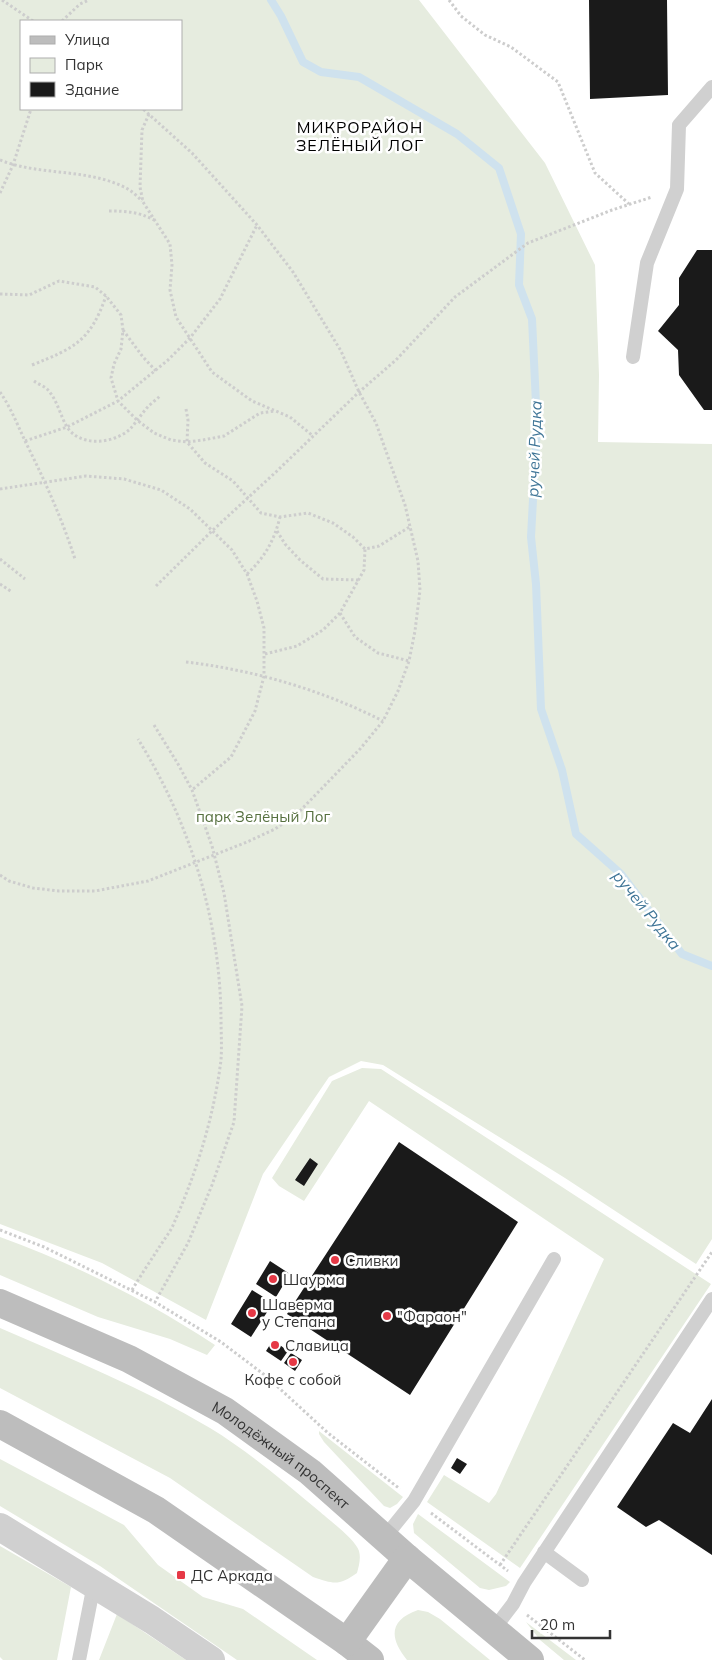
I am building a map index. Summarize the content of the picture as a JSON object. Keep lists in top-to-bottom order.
{
  "streets": {
    "main road": ["Молодёжный проспект"]
  },
  "districts": ["МИКРОРАЙОН ЗЕЛЁНЫЙ ЛОГ"],
  "water": ["ручей Рудка"],
  "parks": ["парк Зелёный Лог"],
  "places": {
    "other": [
      "Сливки",
      "Шаурма",
      "Шаверма у Степана",
      "\"Фараон\"",
      "Славица",
      "Кофе с собой"
    ],
    "transit": ["ДС Аркада"]
  },
  "legend": ["Улица", "Парк", "Здание"],
  "scale_bar": "20 m"
}
